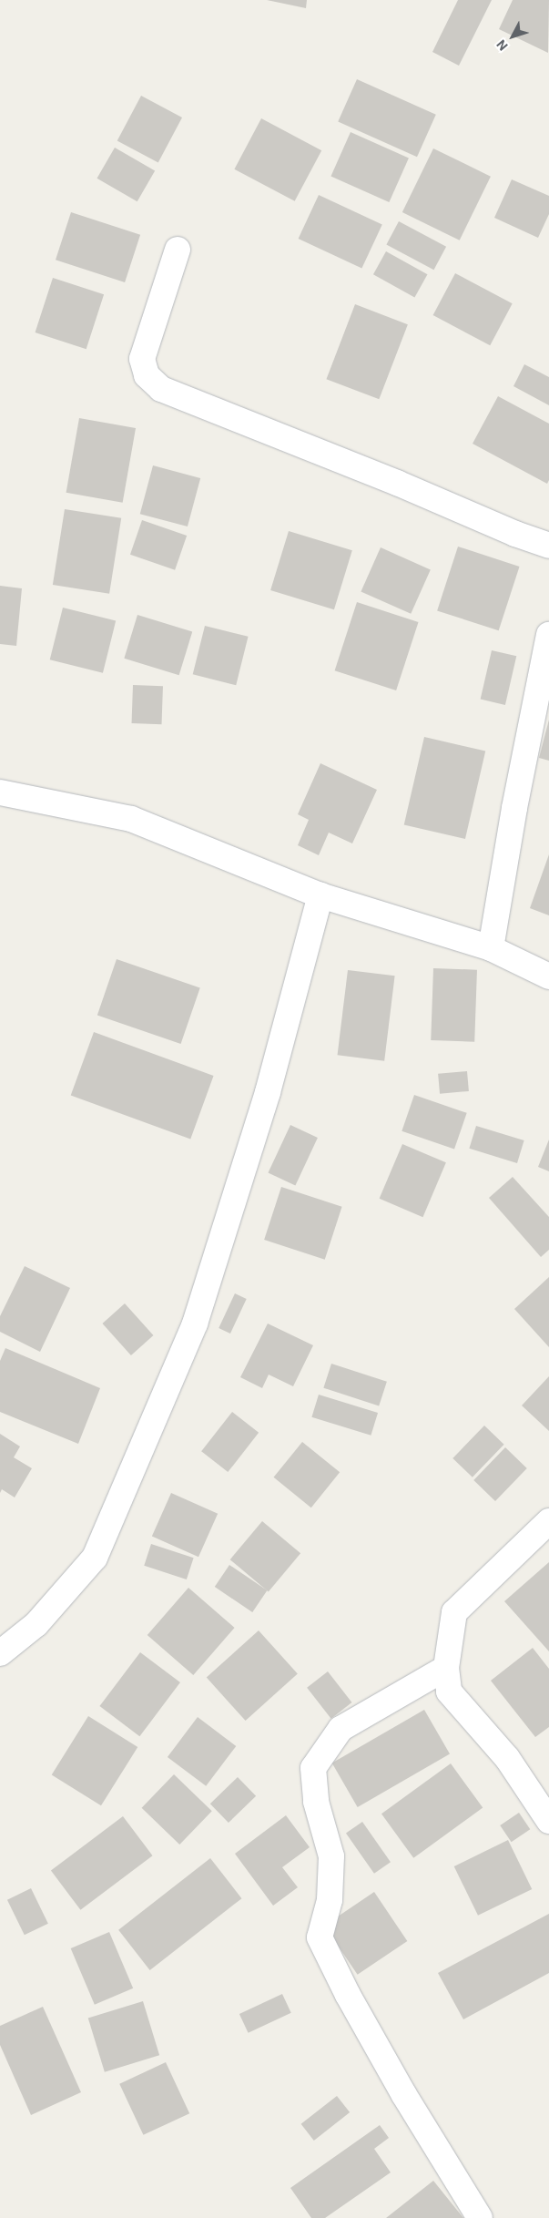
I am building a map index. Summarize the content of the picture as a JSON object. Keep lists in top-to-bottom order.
{
  "north": "bottom left"
}
